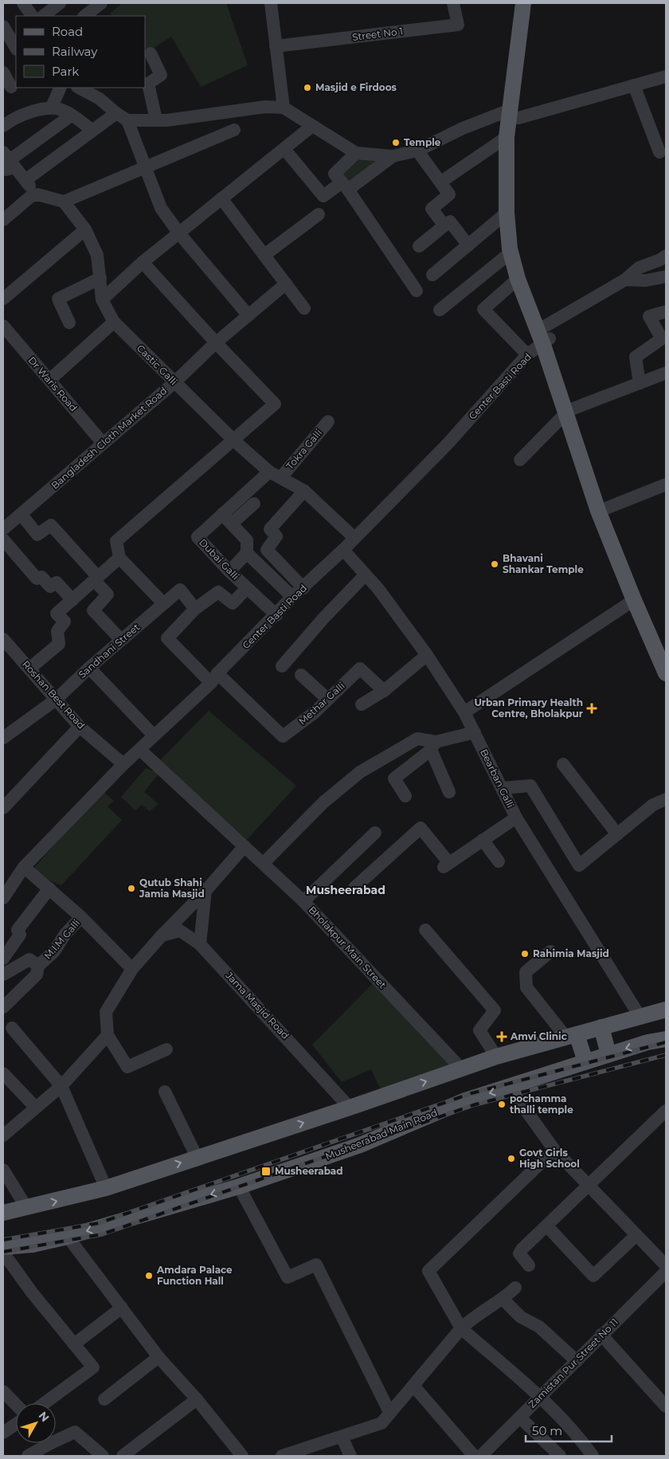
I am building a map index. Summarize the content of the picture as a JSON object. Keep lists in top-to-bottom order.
{
  "streets": {
    "main road": ["Musheerabad Main Road"],
    "street": [
      "Street No 1",
      "Castic Galli",
      "Dr Waris Road",
      "Center Basti Road",
      "Bangladesh Cloth Market Road",
      "Tokra Galli",
      "Dubai Galli",
      "Sandhani Street",
      "Roshan Best Road",
      "Methar Galli",
      "Bearban Galli",
      "M.I.M Galli",
      "Bholakpur Main Street",
      "Jama Masjid Road",
      "Zamistan Pur Street No 11"
    ]
  },
  "crossings": [
    ["Castic Galli", "Center Basti Road"],
    ["Castic Galli", "Bangladesh Cloth Market Road"],
    ["Castic Galli", "Tokra Galli"],
    ["Castic Galli", "Dubai Galli"],
    ["Dr Waris Road", "Bangladesh Cloth Market Road"],
    ["Center Basti Road", "Dubai Galli"],
    ["Center Basti Road", "Roshan Best Road"],
    ["Center Basti Road", "Methar Galli"],
    ["Center Basti Road", "Bearban Galli"],
    ["Center Basti Road", "Bholakpur Main Street"],
    ["Sandhani Street", "Roshan Best Road"]
  ],
  "districts": ["Musheerabad"],
  "places": {
    "other": [
      "Masjid e Firdoos",
      "Temple",
      "Bhavani Shankar Temple",
      "Qutub Shahi Jamia Masjid",
      "Rahimia Masjid",
      "pochamma thalli temple",
      "Govt Girls High School",
      "Amdara Palace Function Hall"
    ],
    "health": ["Urban Primary Health Centre, Bholakpur", "Amvi Clinic"],
    "transit": ["Musheerabad"]
  },
  "legend": ["Road", "Railway", "Park"],
  "scale_bar": "50 m",
  "north": "top right"
}
